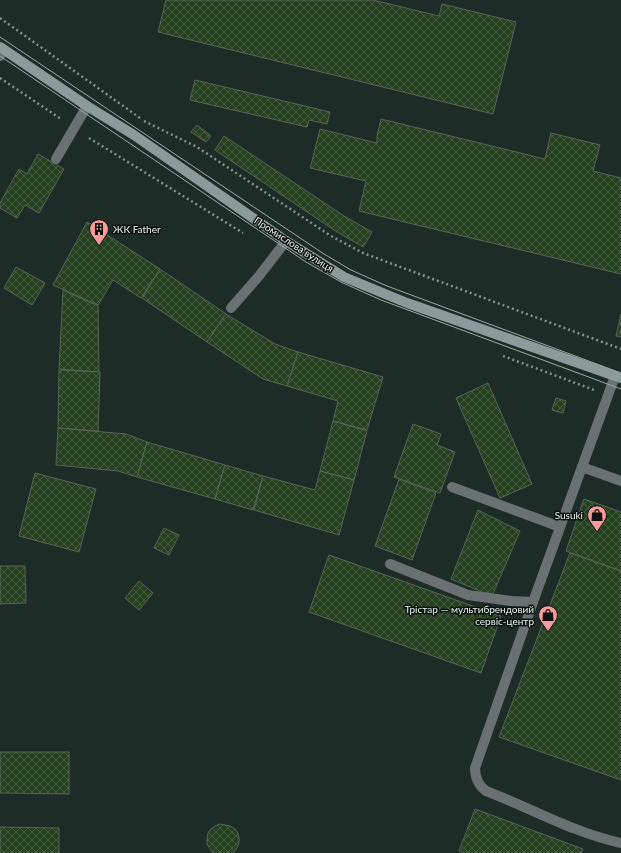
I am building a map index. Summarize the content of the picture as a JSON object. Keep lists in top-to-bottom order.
{
  "streets": {
    "main road": ["Промислова вулиця"]
  },
  "places": {
    "building": ["ЖК Father"],
    "shop": ["Susuki", "Трістар — мультибрендовий сервіс-центр"]
  }
}
